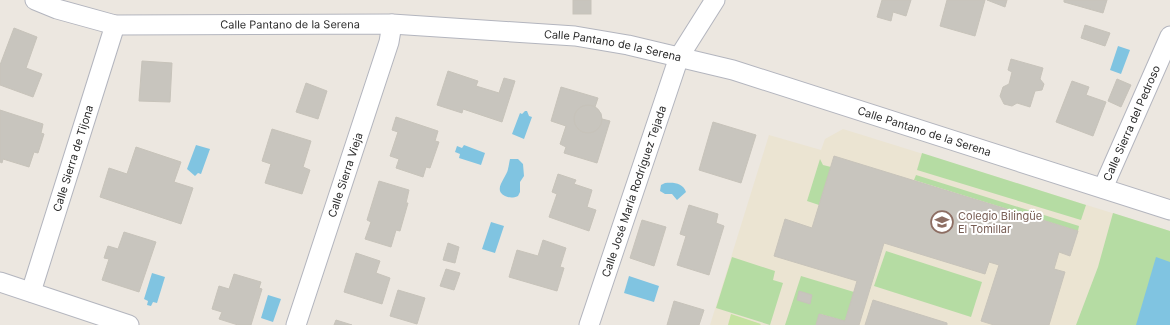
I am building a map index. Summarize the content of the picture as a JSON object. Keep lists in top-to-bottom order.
{
  "streets": {
    "street": [
      "Calle Pantano de la Serena",
      "Calle Sierra del Pedroso",
      "Calle Sierra de Tijona",
      "Calle Sierra Vieja",
      "Calle José María Rodríguez Tejada"
    ]
  },
  "crossings": [
    ["Calle Pantano de la Serena", "Calle Sierra del Pedroso"],
    ["Calle Pantano de la Serena", "Calle Sierra de Tijona"],
    ["Calle Pantano de la Serena", "Calle Sierra Vieja"],
    ["Calle Pantano de la Serena", "Calle José María Rodríguez Tejada"]
  ],
  "places": {
    "school or university": ["Colegio Bilingüe El Tomillar"]
  }
}
